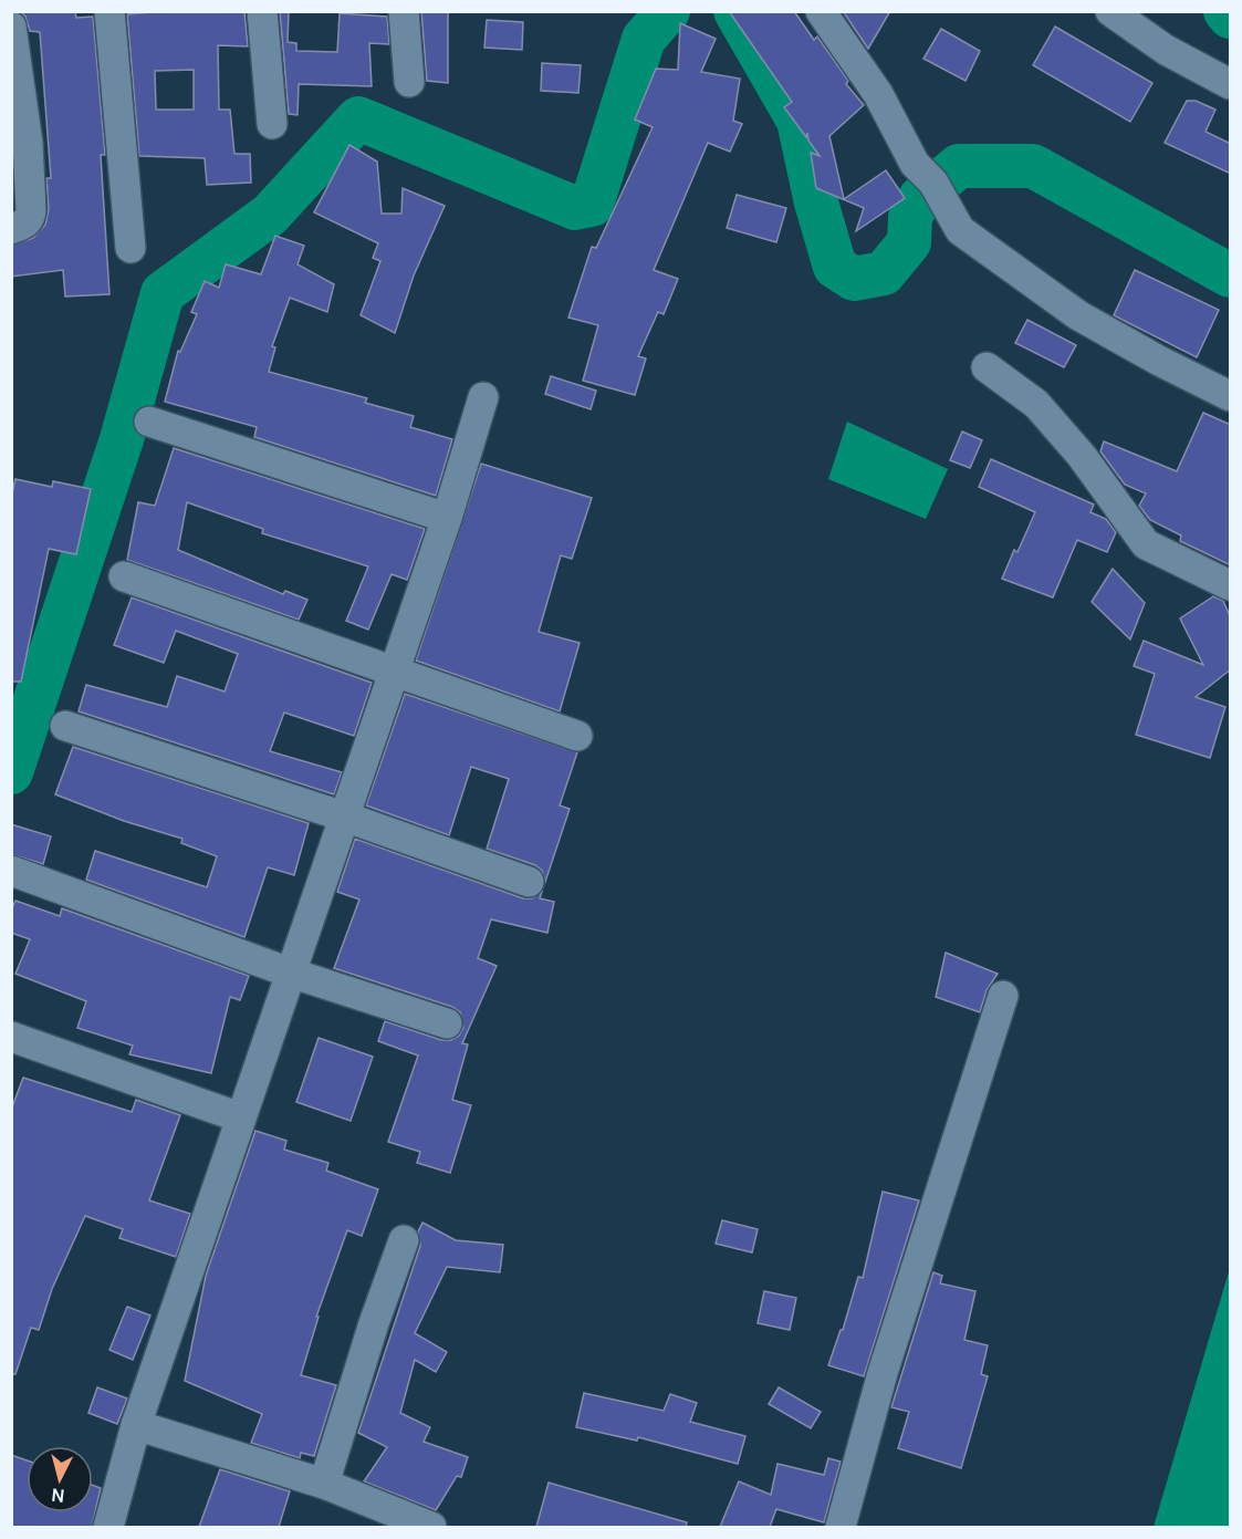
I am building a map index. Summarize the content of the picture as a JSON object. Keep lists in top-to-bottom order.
{
  "north": "bottom"
}
